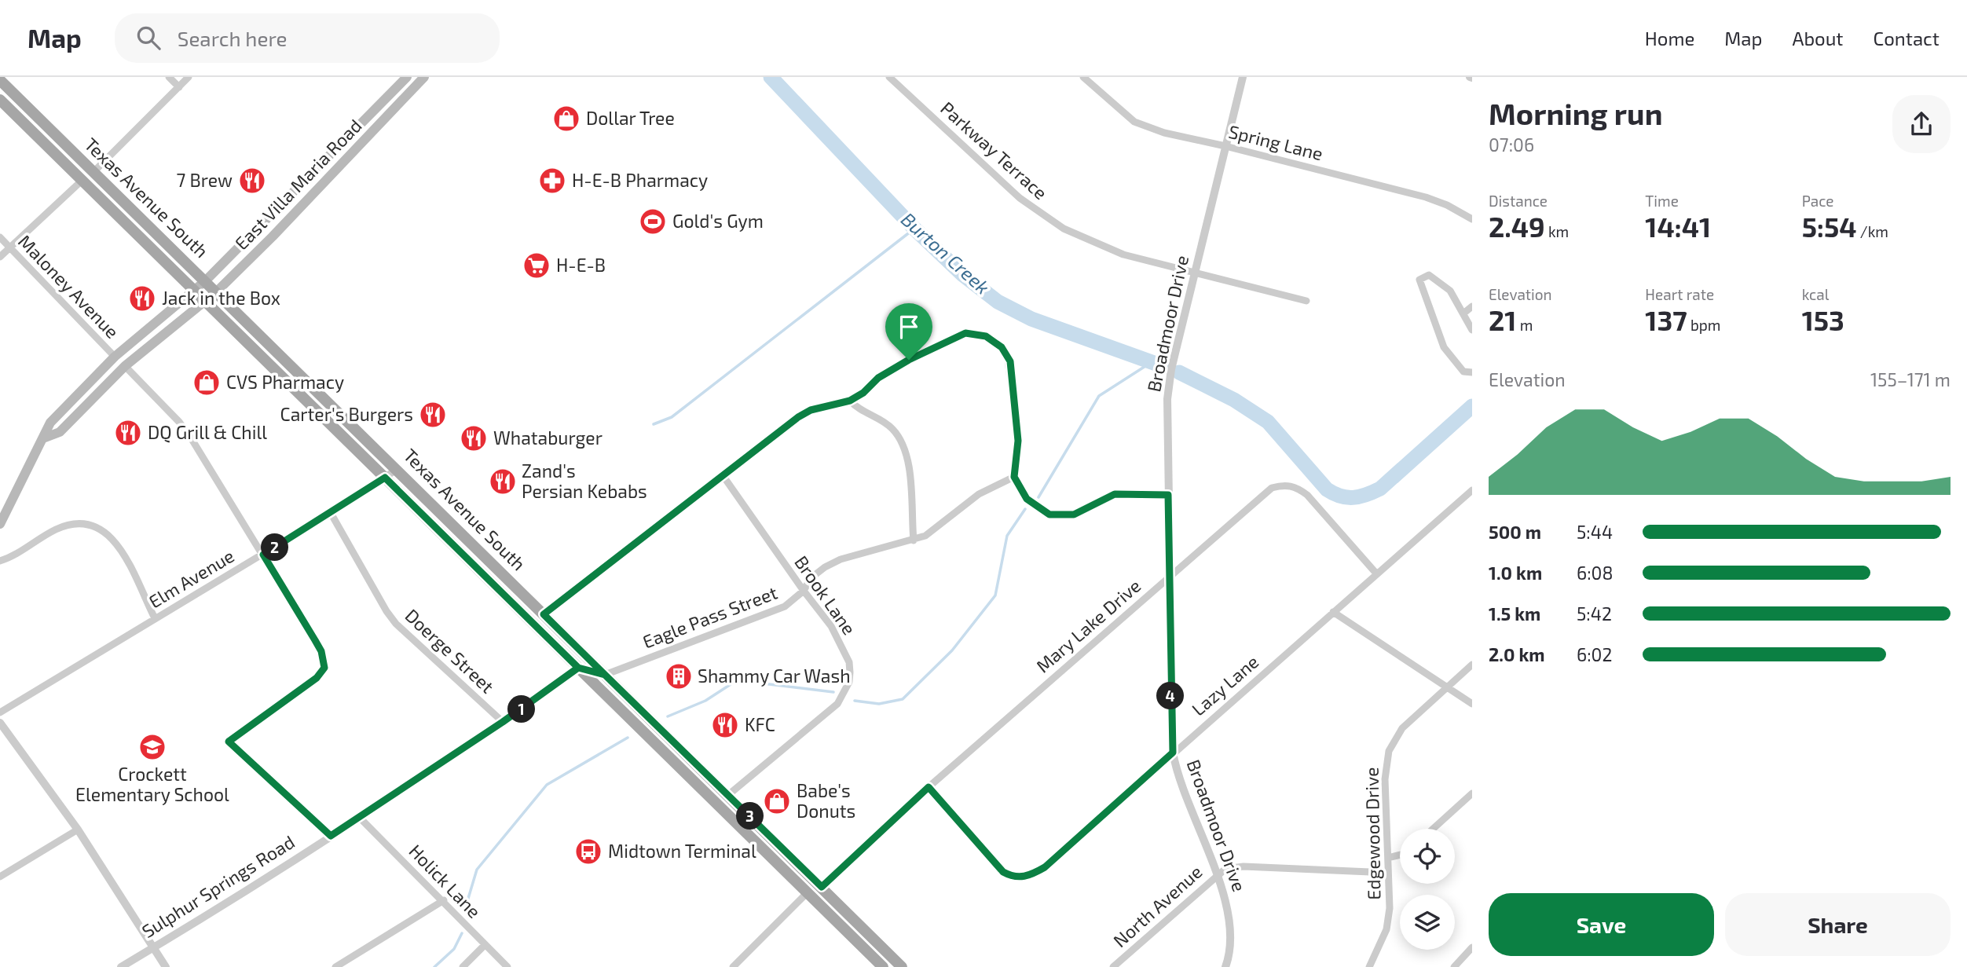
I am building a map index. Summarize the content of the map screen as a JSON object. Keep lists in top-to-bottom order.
{
  "streets": {
    "main road": ["East Villa Maria Road", "Texas Avenue South"],
    "street": [
      "Spring Lane",
      "Parkway Terrace",
      "Maloney Avenue",
      "Broadmoor Drive",
      "Elm Avenue",
      "Brook Lane",
      "Eagle Pass Street",
      "Mary Lake Drive",
      "Doerge Street",
      "Lazy Lane",
      "Edgewood Drive",
      "Holick Lane",
      "Sulphur Springs Road",
      "North Avenue"
    ]
  },
  "crossings": [
    ["Spring Lane", "Broadmoor Drive"],
    ["Parkway Terrace", "Broadmoor Drive"],
    ["East Villa Maria Road", "Texas Avenue South"],
    ["East Villa Maria Road", "Maloney Avenue"],
    ["Texas Avenue South", "Elm Avenue"],
    ["Texas Avenue South", "Brook Lane"],
    ["Texas Avenue South", "Eagle Pass Street"],
    ["Texas Avenue South", "Mary Lake Drive"],
    ["Texas Avenue South", "Sulphur Springs Road"],
    ["Broadmoor Drive", "Mary Lake Drive"],
    ["Broadmoor Drive", "Lazy Lane"],
    ["Broadmoor Drive", "North Avenue"],
    ["Elm Avenue", "Doerge Street"],
    ["Brook Lane", "Eagle Pass Street"],
    ["Mary Lake Drive", "Lazy Lane"],
    ["Doerge Street", "Sulphur Springs Road"],
    ["Edgewood Drive", "North Avenue"],
    ["Holick Lane", "Sulphur Springs Road"]
  ],
  "water": ["Burton Creek"],
  "places": {
    "shop": ["Dollar Tree", "CVS Pharmacy", "Babe's Donuts"],
    "restaurant": [
      "7 Brew",
      "Jack in the Box",
      "Carter's Burgers",
      "DQ Grill & Chill",
      "Whataburger",
      "Zand's Persian Kebabs",
      "KFC"
    ],
    "pharmacy": ["H-E-B Pharmacy"],
    "sports": ["Gold's Gym"],
    "supermarket": ["H-E-B"],
    "building": ["Shammy Car Wash"],
    "school or university": ["Crockett Elementary School"],
    "bus stop": ["Midtown Terminal"]
  },
  "page": {
    "header": "Map",
    "search": "Search here",
    "nav": [
      "Home",
      "Map",
      "About",
      "Contact"
    ],
    "heading": ["Morning run", "07:06"],
    "stats": [
      ["Distance", "2.49 km"],
      ["Time", "14:41"],
      ["Pace", "5:54 /km"],
      ["Elevation", "21 m"],
      ["Heart rate", "137 bpm"],
      ["kcal", "153"]
    ],
    "chart": ["Elevation", "155–171 m"],
    "list": [
      {
        "name": "500 m",
        "note": "5:44"
      },
      {
        "name": "1.0 km",
        "note": "6:08"
      },
      {
        "name": "1.5 km",
        "note": "5:42"
      },
      {
        "name": "2.0 km",
        "note": "6:02"
      }
    ],
    "pins": [
      "2",
      "4",
      "1",
      "3"
    ],
    "buttons": ["Save", "Share"]
  }
}
